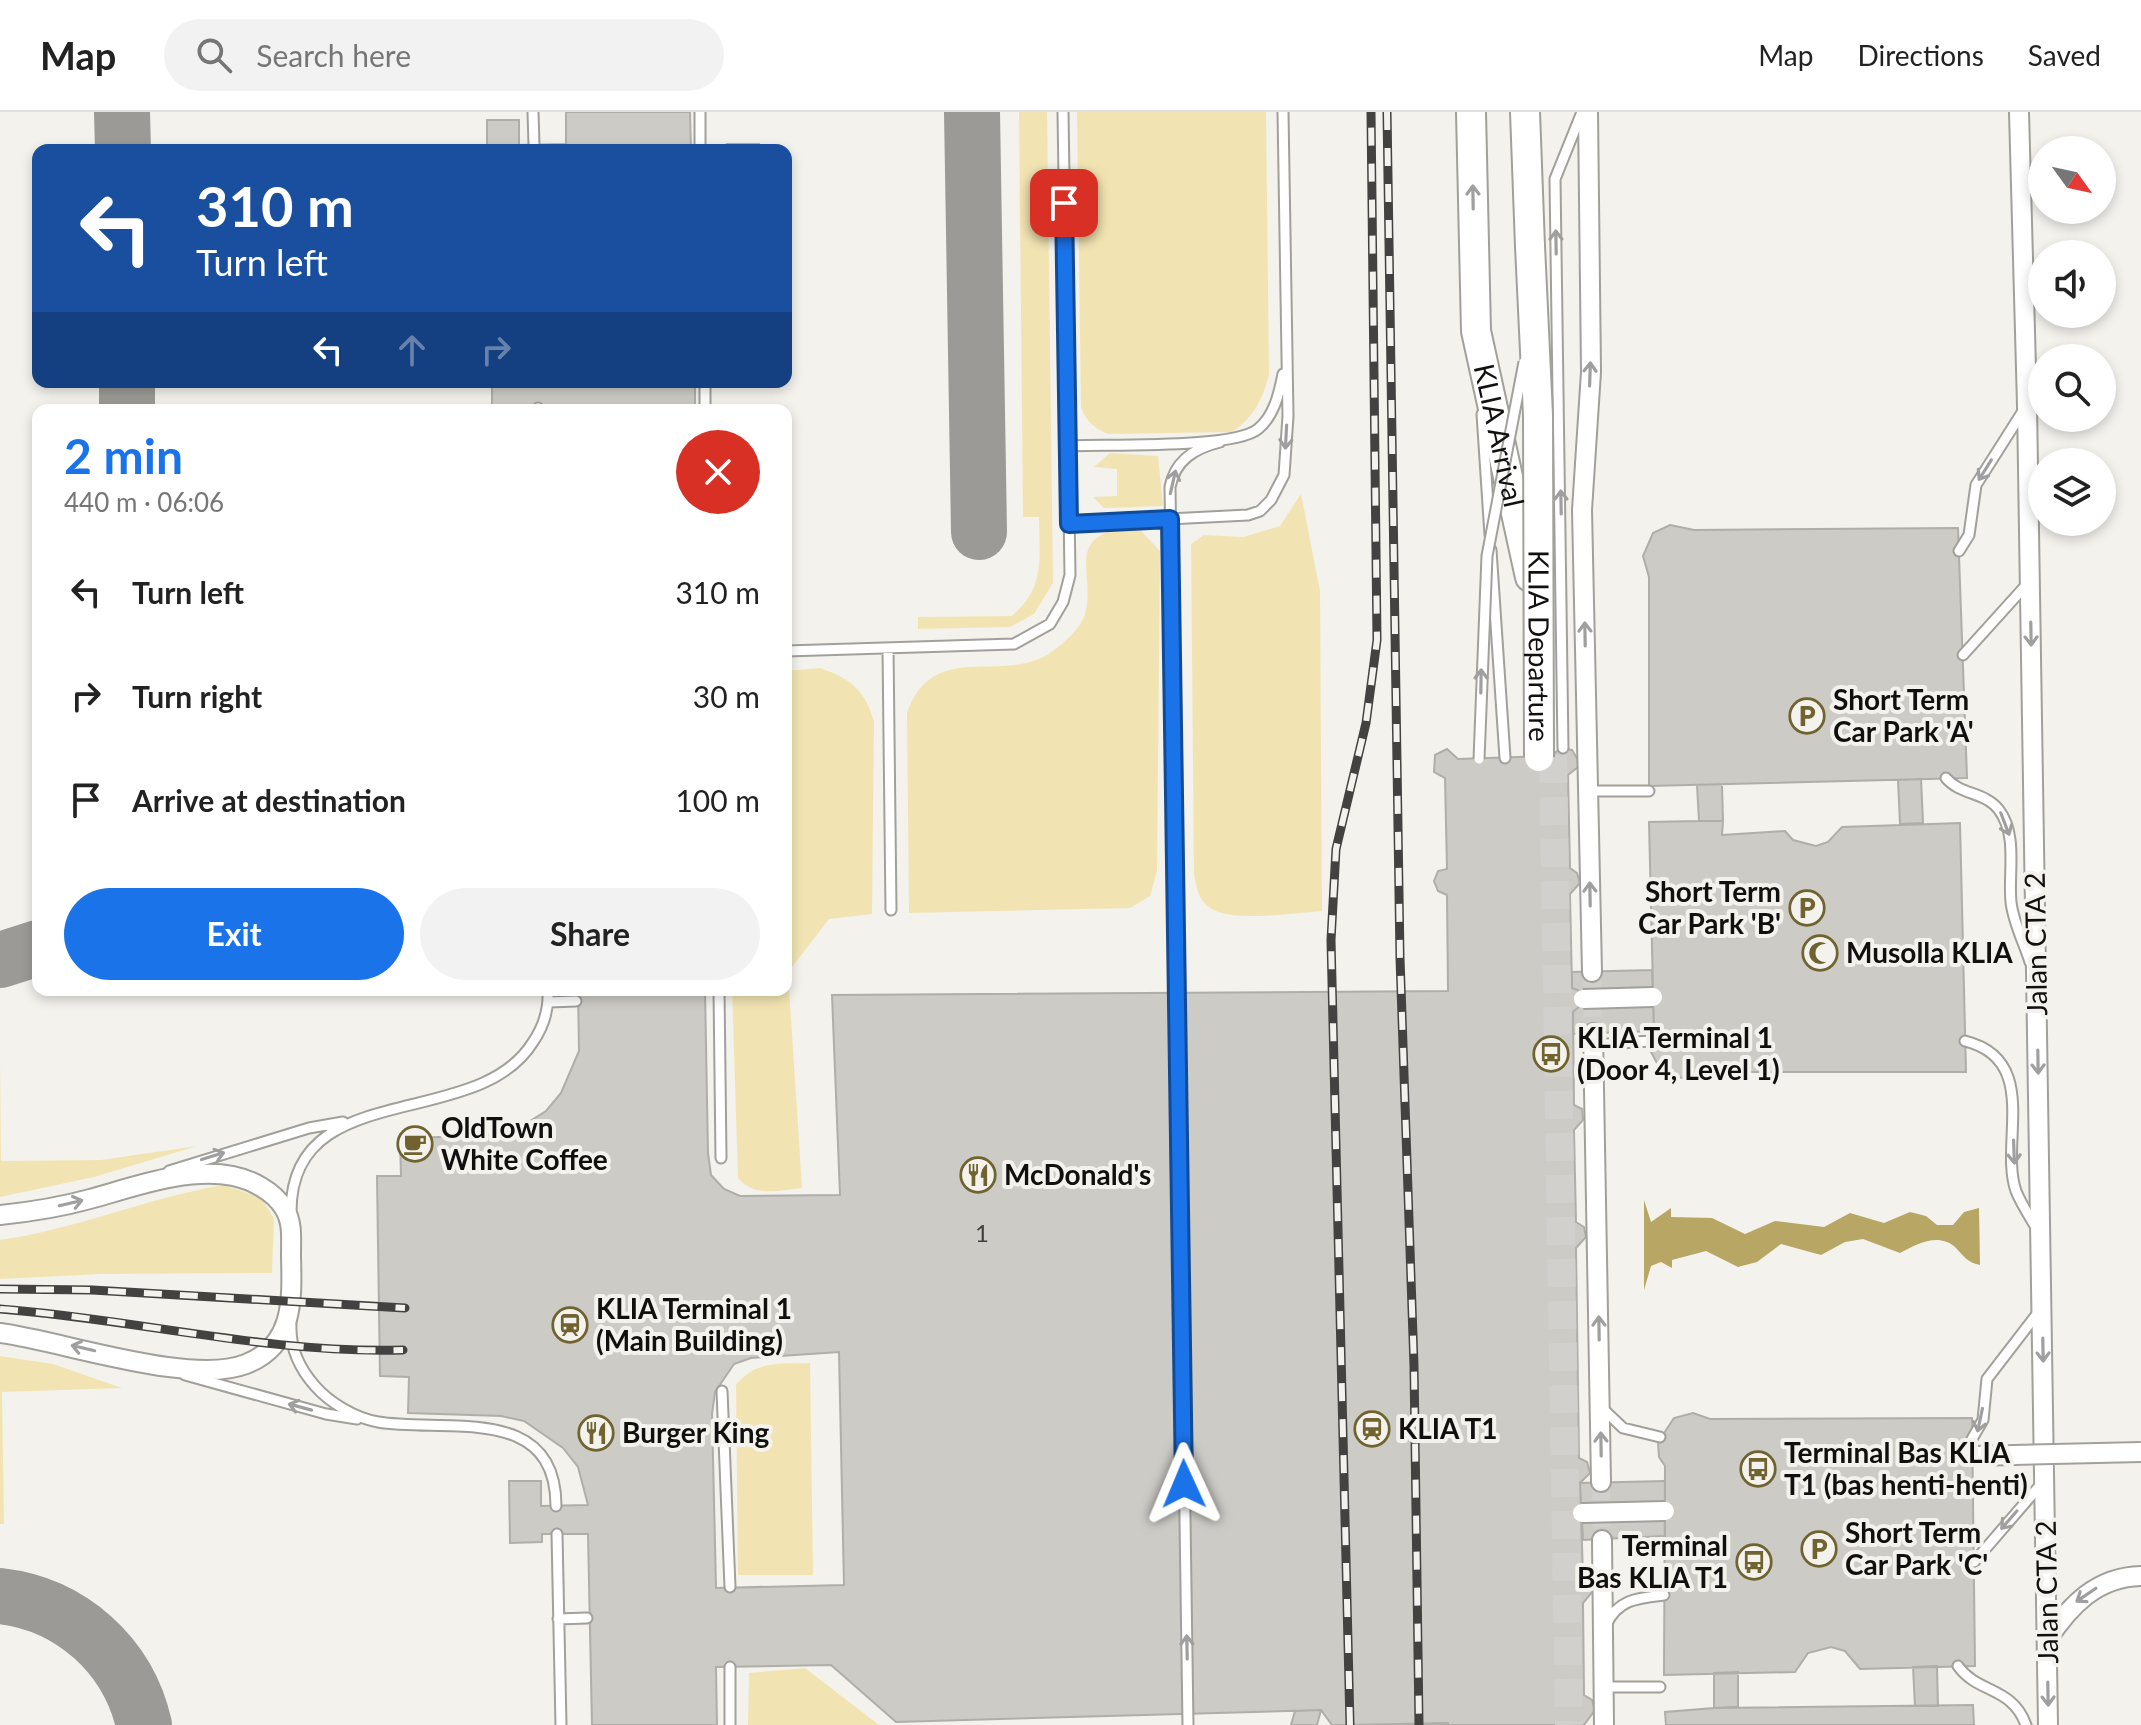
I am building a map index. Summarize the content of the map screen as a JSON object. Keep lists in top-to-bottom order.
{
  "streets": {
    "main road": ["KLIA Arrival", "KLIA Departure"],
    "street": ["Jalan CTA 2"]
  },
  "crossings": [
    ["KLIA Arrival", "KLIA Departure"]
  ],
  "one_way": ["Jalan CTA 2"],
  "places": {
    "parking": ["Short Term Car Park 'A'", "Short Term Car Park 'B'", "Short Term Car Park 'C'"],
    "mosque": ["Musolla KLIA"],
    "bus stop": ["KLIA Terminal 1 (Door 4, Level 1)", "Terminal Bas KLIA T1 (bas henti-henti)", "Terminal Bas KLIA T1"],
    "cafe": ["OldTown White Coffee"],
    "restaurant": ["McDonald's", "Burger King"],
    "station": ["KLIA Terminal 1 (Main Building)", "KLIA T1"]
  },
  "house_numbers": ["1"],
  "north": "bottom right",
  "page": {
    "header": "Map",
    "search": "Search here",
    "nav": ["Map", "Directions", "Saved"],
    "turn": ["310 m", "Turn left"],
    "heading": ["2 min", "440 m · 06:06"],
    "list": [
      {
        "name": "Turn left",
        "value": "310 m"
      },
      {
        "name": "Turn right",
        "value": "30 m"
      },
      {
        "name": "Arrive at destination",
        "value": "100 m"
      }
    ],
    "buttons": ["Exit", "Share"]
  }
}
